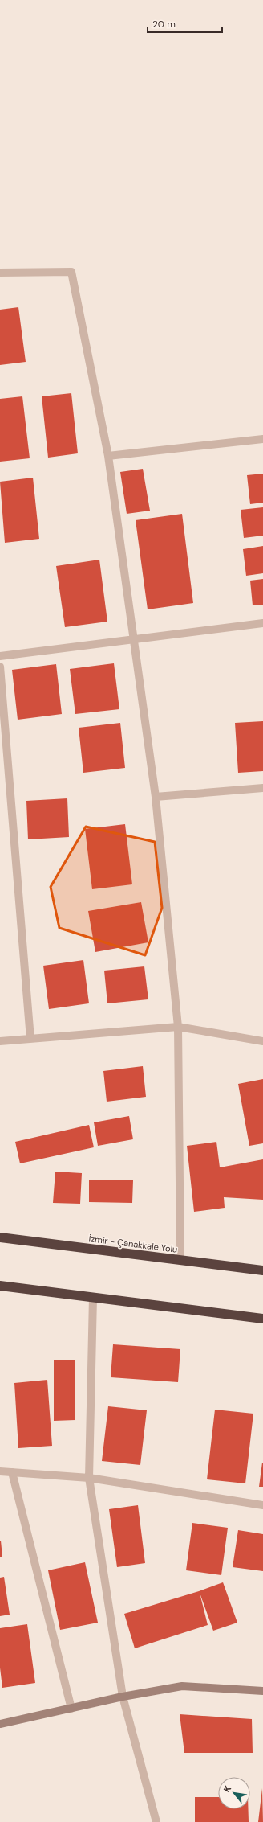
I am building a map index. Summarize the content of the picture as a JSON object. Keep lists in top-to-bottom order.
{
  "streets": {
    "highway": ["İzmir - Çanakkale Yolu"]
  },
  "scale_bar": "20 m",
  "north": "top left"
}
